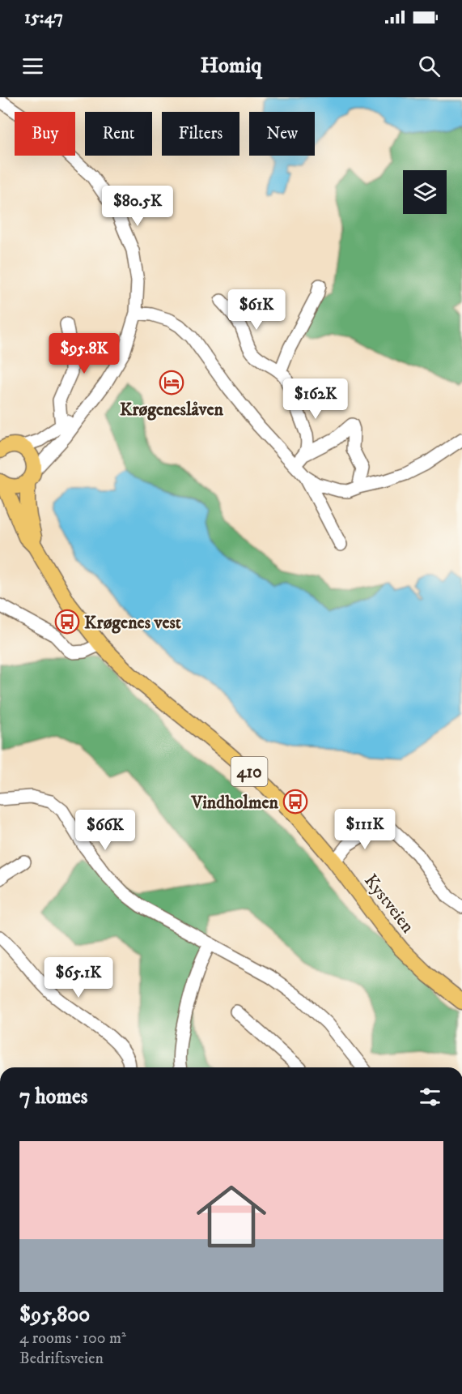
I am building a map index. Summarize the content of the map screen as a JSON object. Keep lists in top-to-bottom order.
{
  "streets": {
    "main road": ["410", "Kystveien"]
  },
  "crossings": [
    ["410", "Kystveien"]
  ],
  "places": {
    "hotel": ["Krøgeneslåven"],
    "bus stop": ["Krøgenes vest", "Vindholmen"]
  },
  "page": {
    "status": "15:47",
    "header": "Homiq",
    "chip": [
      "Buy",
      "Rent",
      "Filters",
      "New"
    ],
    "price": [
      "$80.5K",
      "$61K",
      "$95.8K",
      "$162K",
      "$111K",
      "$66K",
      "$65.1K"
    ],
    "heading": "7 homes",
    "list": [
      {
        "name": "$95,800",
        "note": "4 rooms · 100 m² · Bedriftsveien"
      }
    ]
  }
}
